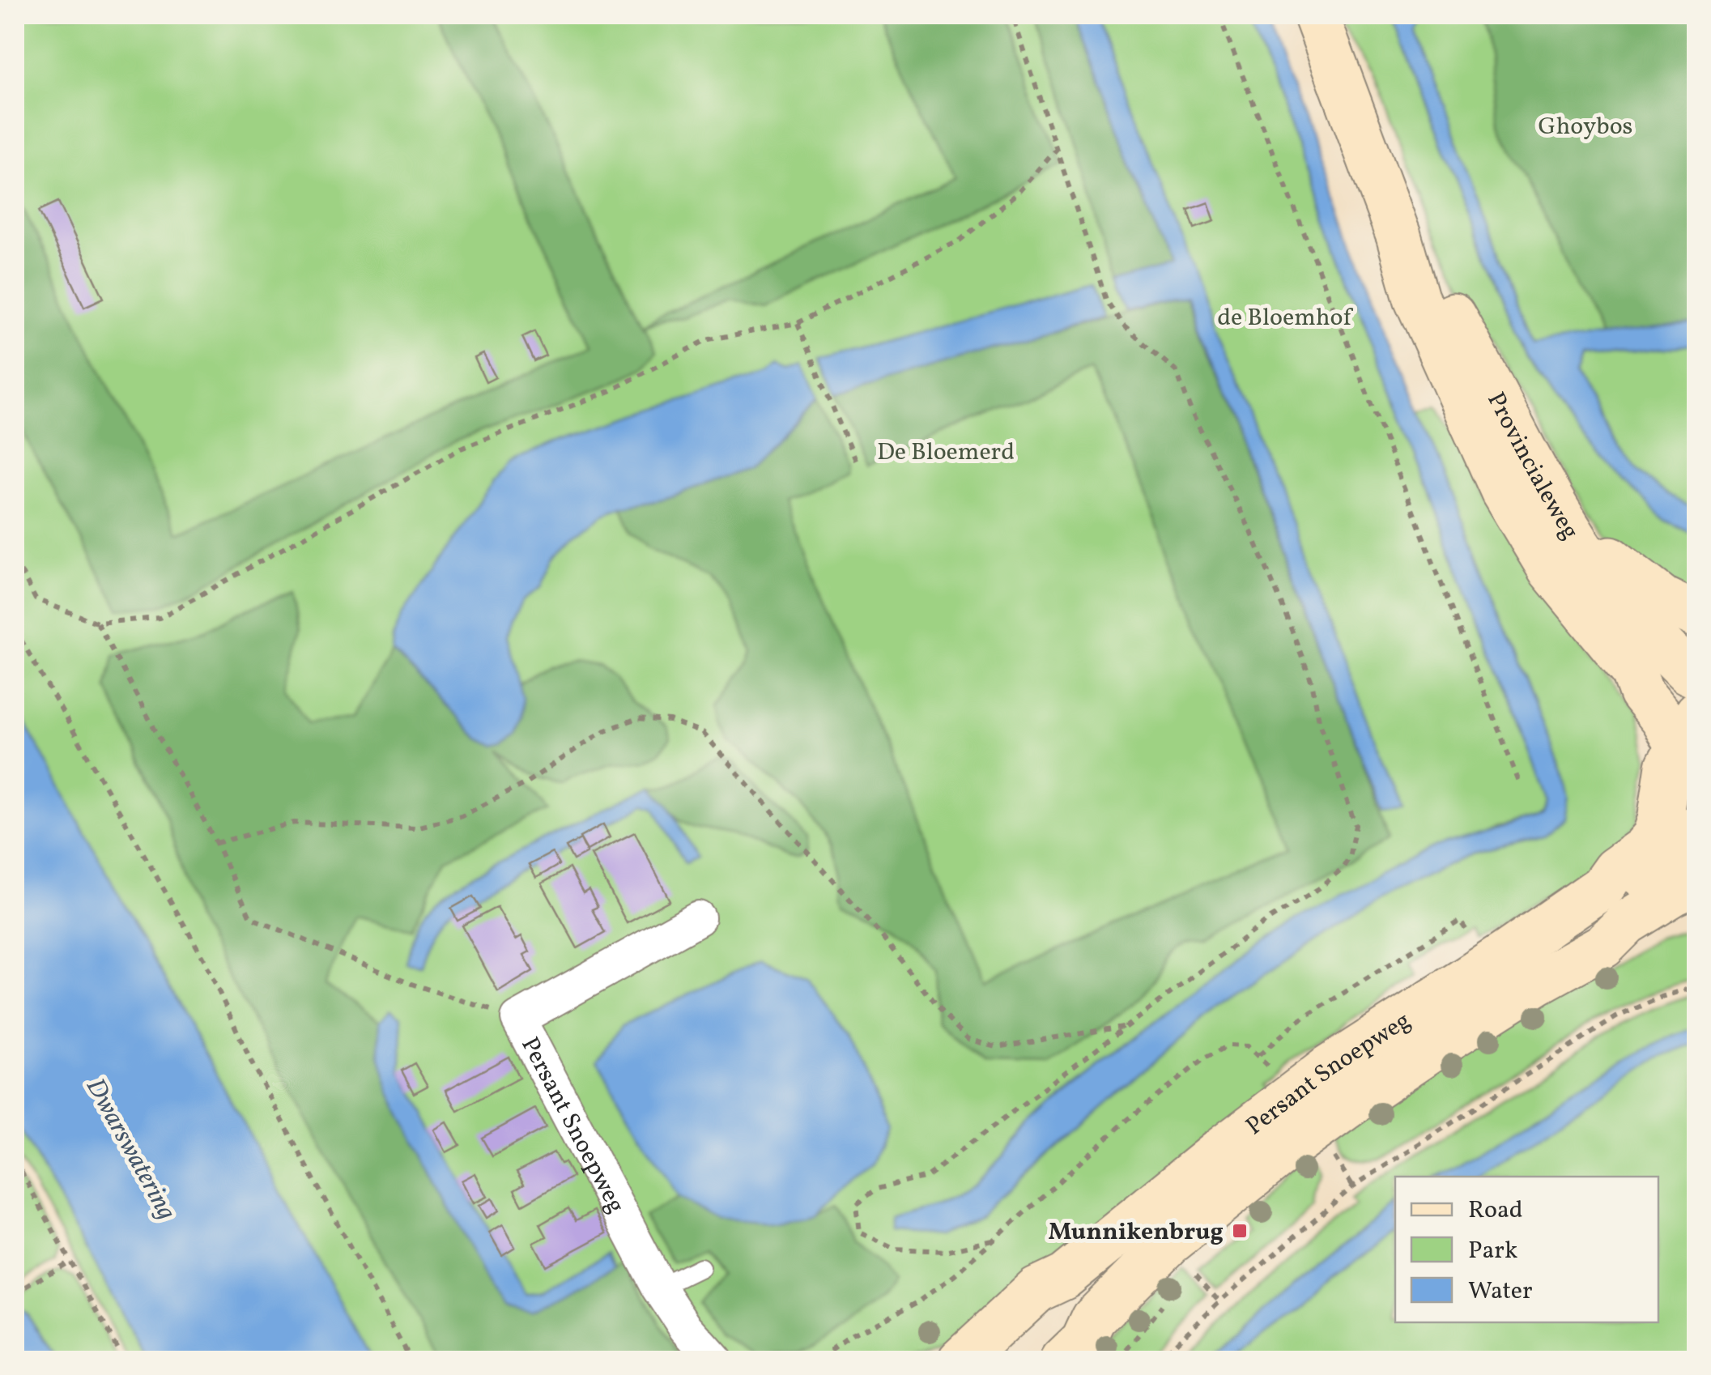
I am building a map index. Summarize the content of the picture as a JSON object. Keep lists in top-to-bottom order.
{
  "streets": {
    "main road": ["Provincialeweg", "Persant Snoepweg"]
  },
  "crossings": [
    ["Provincialeweg", "Persant Snoepweg"]
  ],
  "water": ["Dwarswatering"],
  "parks": ["Ghoybos", "de Bloemhof", "De Bloemerd"],
  "places": {
    "transit": ["Munnikenbrug"]
  },
  "legend": ["Road", "Park", "Water"]
}
